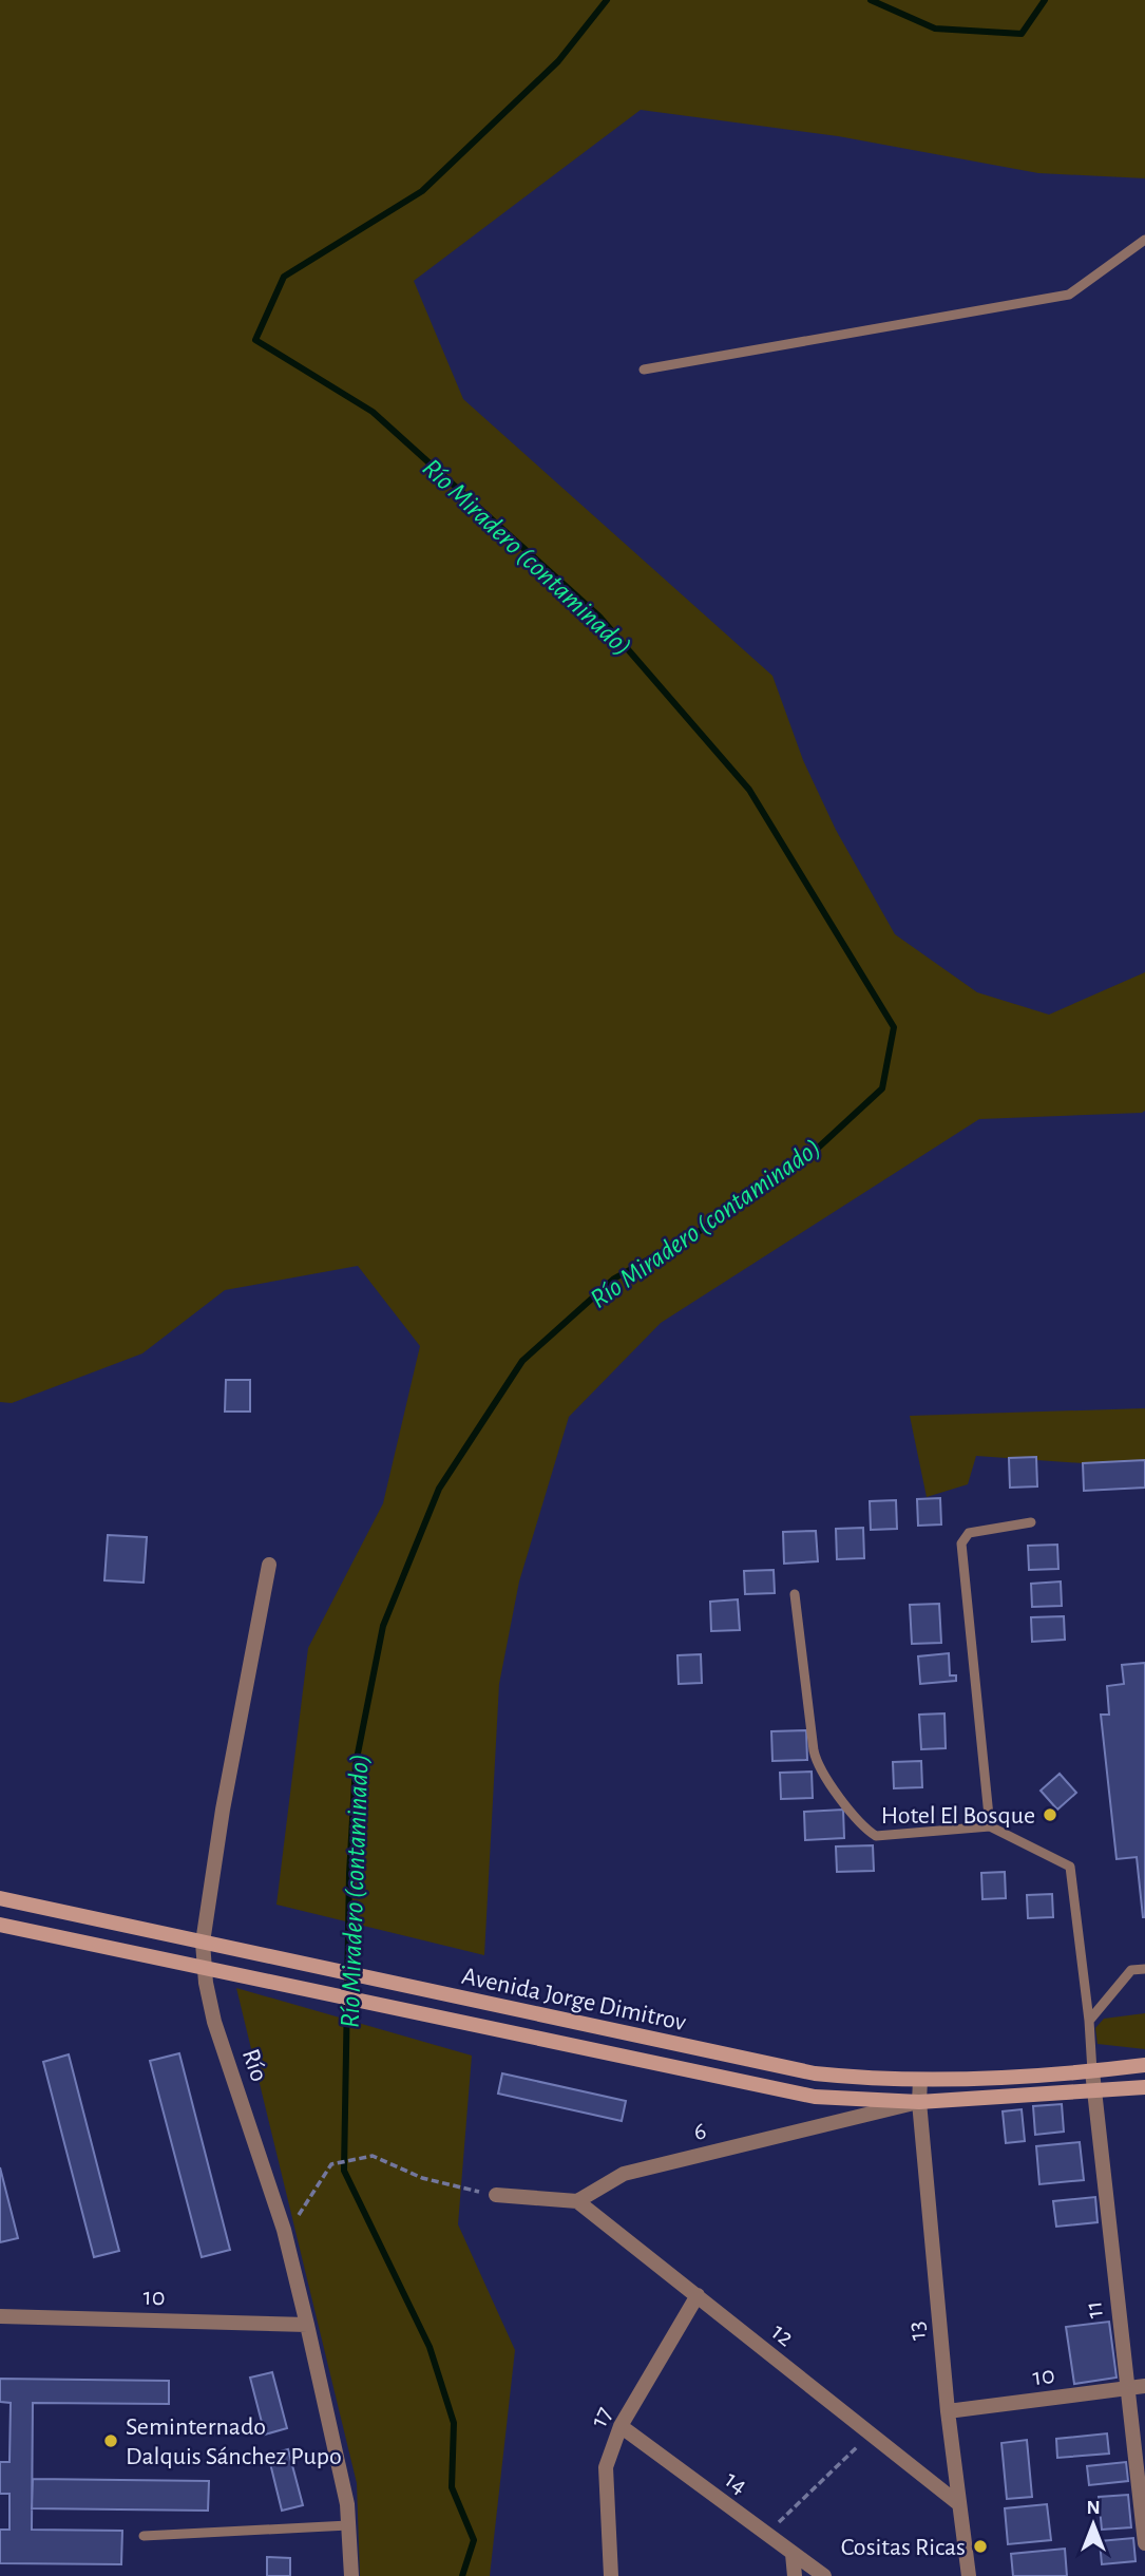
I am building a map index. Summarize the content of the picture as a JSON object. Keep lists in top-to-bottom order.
{
  "streets": {
    "main road": ["Avenida Jorge Dimitrov"],
    "street": [
      "Río",
      "6",
      "10",
      "11",
      "13",
      "12",
      "17",
      "14"
    ]
  },
  "crossings": [
    ["Avenida Jorge Dimitrov", "Río"],
    ["Avenida Jorge Dimitrov", "6"],
    ["Avenida Jorge Dimitrov", "11"],
    ["Avenida Jorge Dimitrov", "13"],
    ["Río", "10"],
    ["6", "13"],
    ["6", "12"],
    ["10", "11"],
    ["10", "13"],
    ["13", "12"],
    ["12", "17"],
    ["17", "14"]
  ],
  "water": ["Río Miradero (contaminado)"],
  "places": ["Hotel El Bosque", "Seminternado Dalquis Sánchez Pupo", "Cositas Ricas"],
  "north": "top"
}
